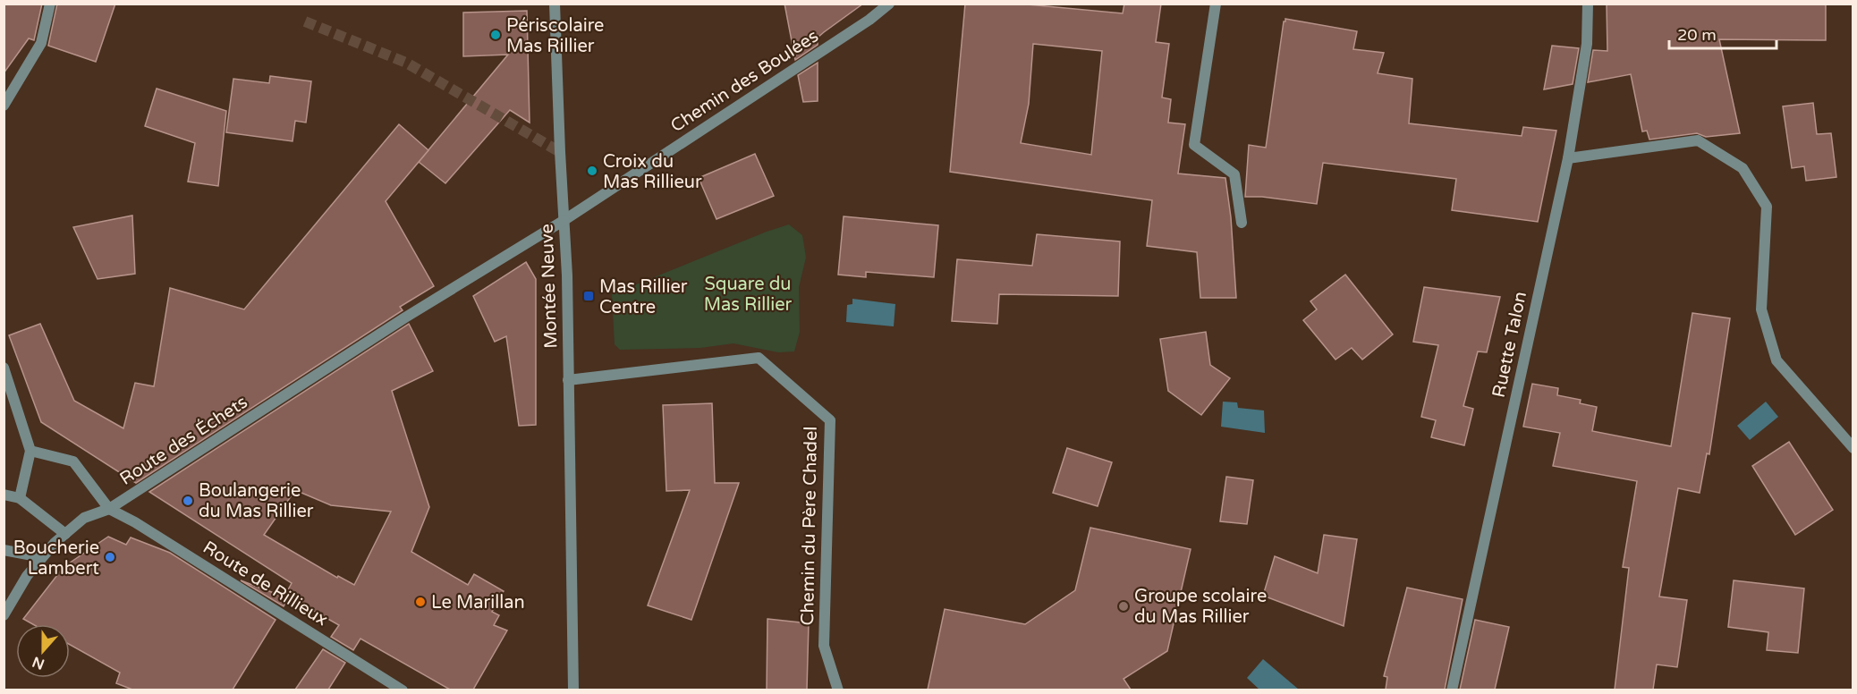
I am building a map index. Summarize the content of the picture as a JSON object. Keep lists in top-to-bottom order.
{
  "streets": {
    "street": [
      "Chemin des Boulées",
      "Montée Neuve",
      "Ruette Talon",
      "Route des Échets",
      "Chemin du Père Chadel",
      "Route de Rillieux"
    ]
  },
  "crossings": [
    ["Chemin des Boulées", "Montée Neuve"],
    ["Chemin des Boulées", "Route des Échets"],
    ["Montée Neuve", "Route des Échets"],
    ["Montée Neuve", "Chemin du Père Chadel"],
    ["Route des Échets", "Route de Rillieux"]
  ],
  "parks": ["Square du Mas Rillier"],
  "places": {
    "other": [
      "Périscolaire Mas Rillier",
      "Croix du Mas Rillieur",
      "Boulangerie du Mas Rillier",
      "Boucherie Lambert",
      "Le Marillan",
      "Groupe scolaire du Mas Rillier"
    ],
    "transit": ["Mas Rillier Centre"]
  },
  "scale_bar": "20 m",
  "north": "bottom"
}
